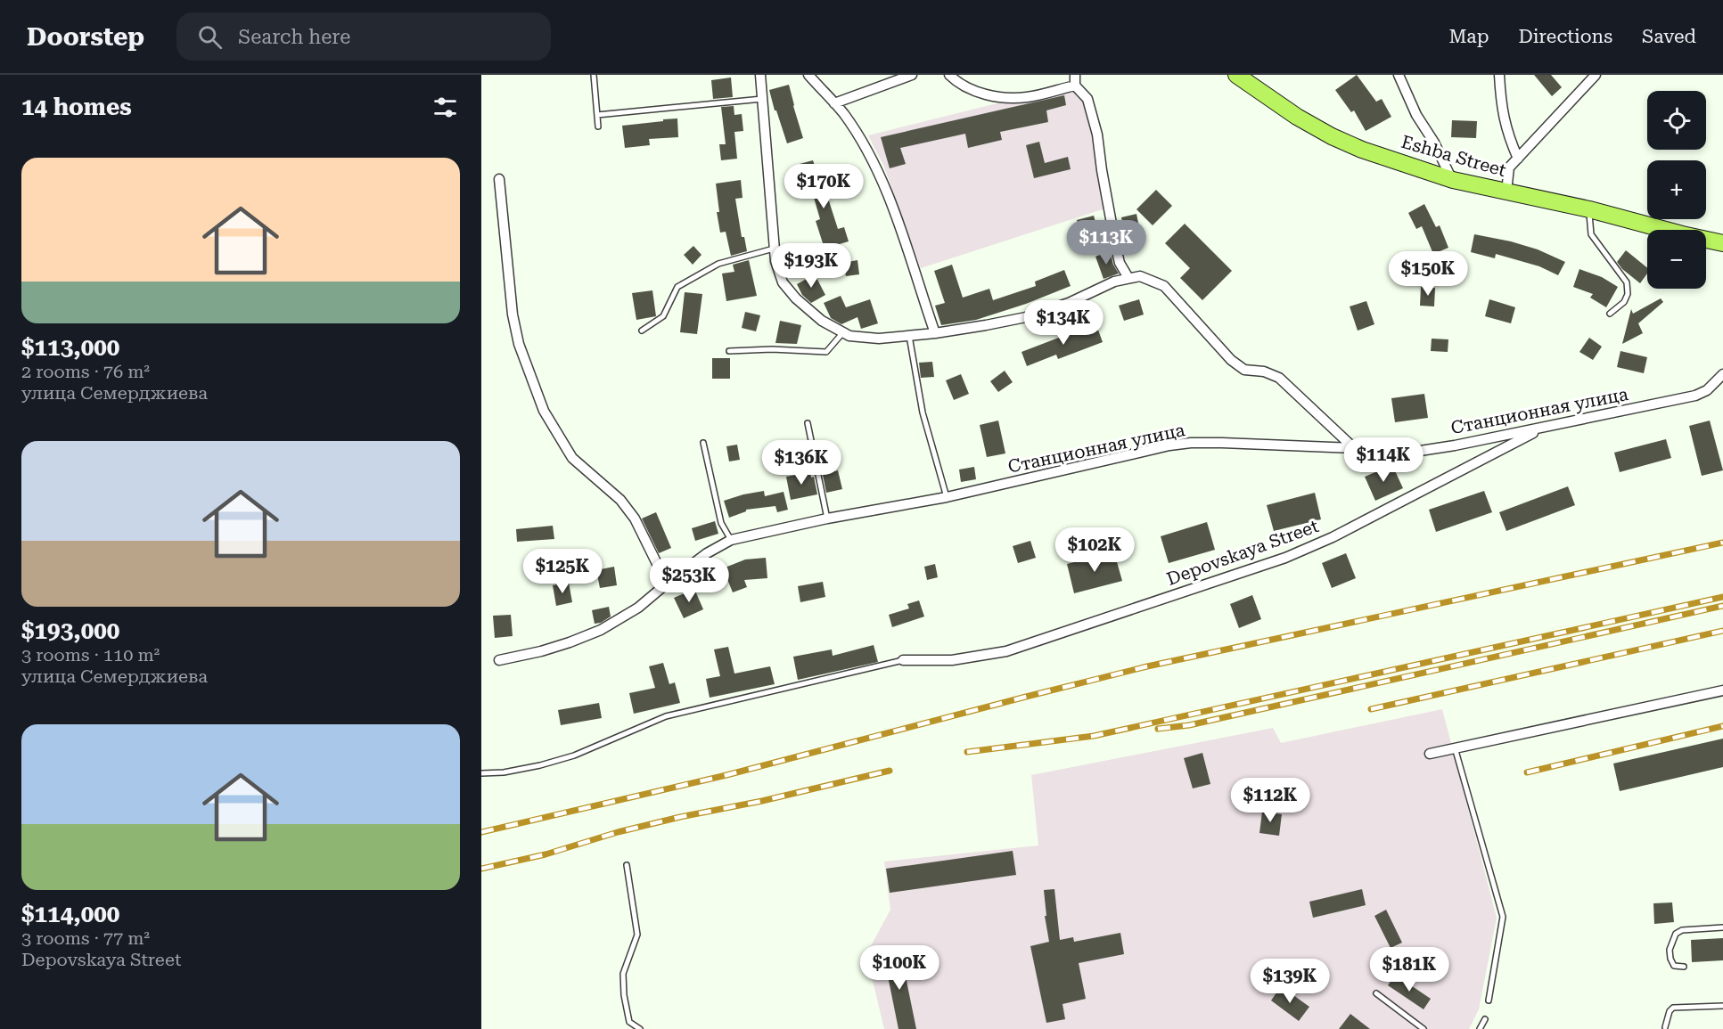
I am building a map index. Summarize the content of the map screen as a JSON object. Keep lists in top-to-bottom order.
{
  "streets": {
    "highway": ["Eshba Street"],
    "street": ["Станционная улица", "Depovskaya Street"]
  },
  "crossings": [
    ["Станционная улица", "Depovskaya Street"]
  ],
  "page": {
    "header": "Doorstep",
    "search": "Search here",
    "nav": ["Map", "Directions", "Saved"],
    "heading": "14 homes",
    "map_buttons": ["+", "−"],
    "list": [
      {
        "name": "$113,000",
        "note": "2 rooms · 76 m² · улица Семерджиева"
      },
      {
        "name": "$193,000",
        "note": "3 rooms · 110 m² · улица Семерджиева"
      },
      {
        "name": "$114,000",
        "note": "3 rooms · 77 m² · Depovskaya Street"
      }
    ],
    "price": [
      "$170K",
      "$113K",
      "$193K",
      "$150K",
      "$134K",
      "$114K",
      "$136K",
      "$102K",
      "$125K",
      "$253K",
      "$112K",
      "$100K",
      "$181K",
      "$139K"
    ]
  }
}
